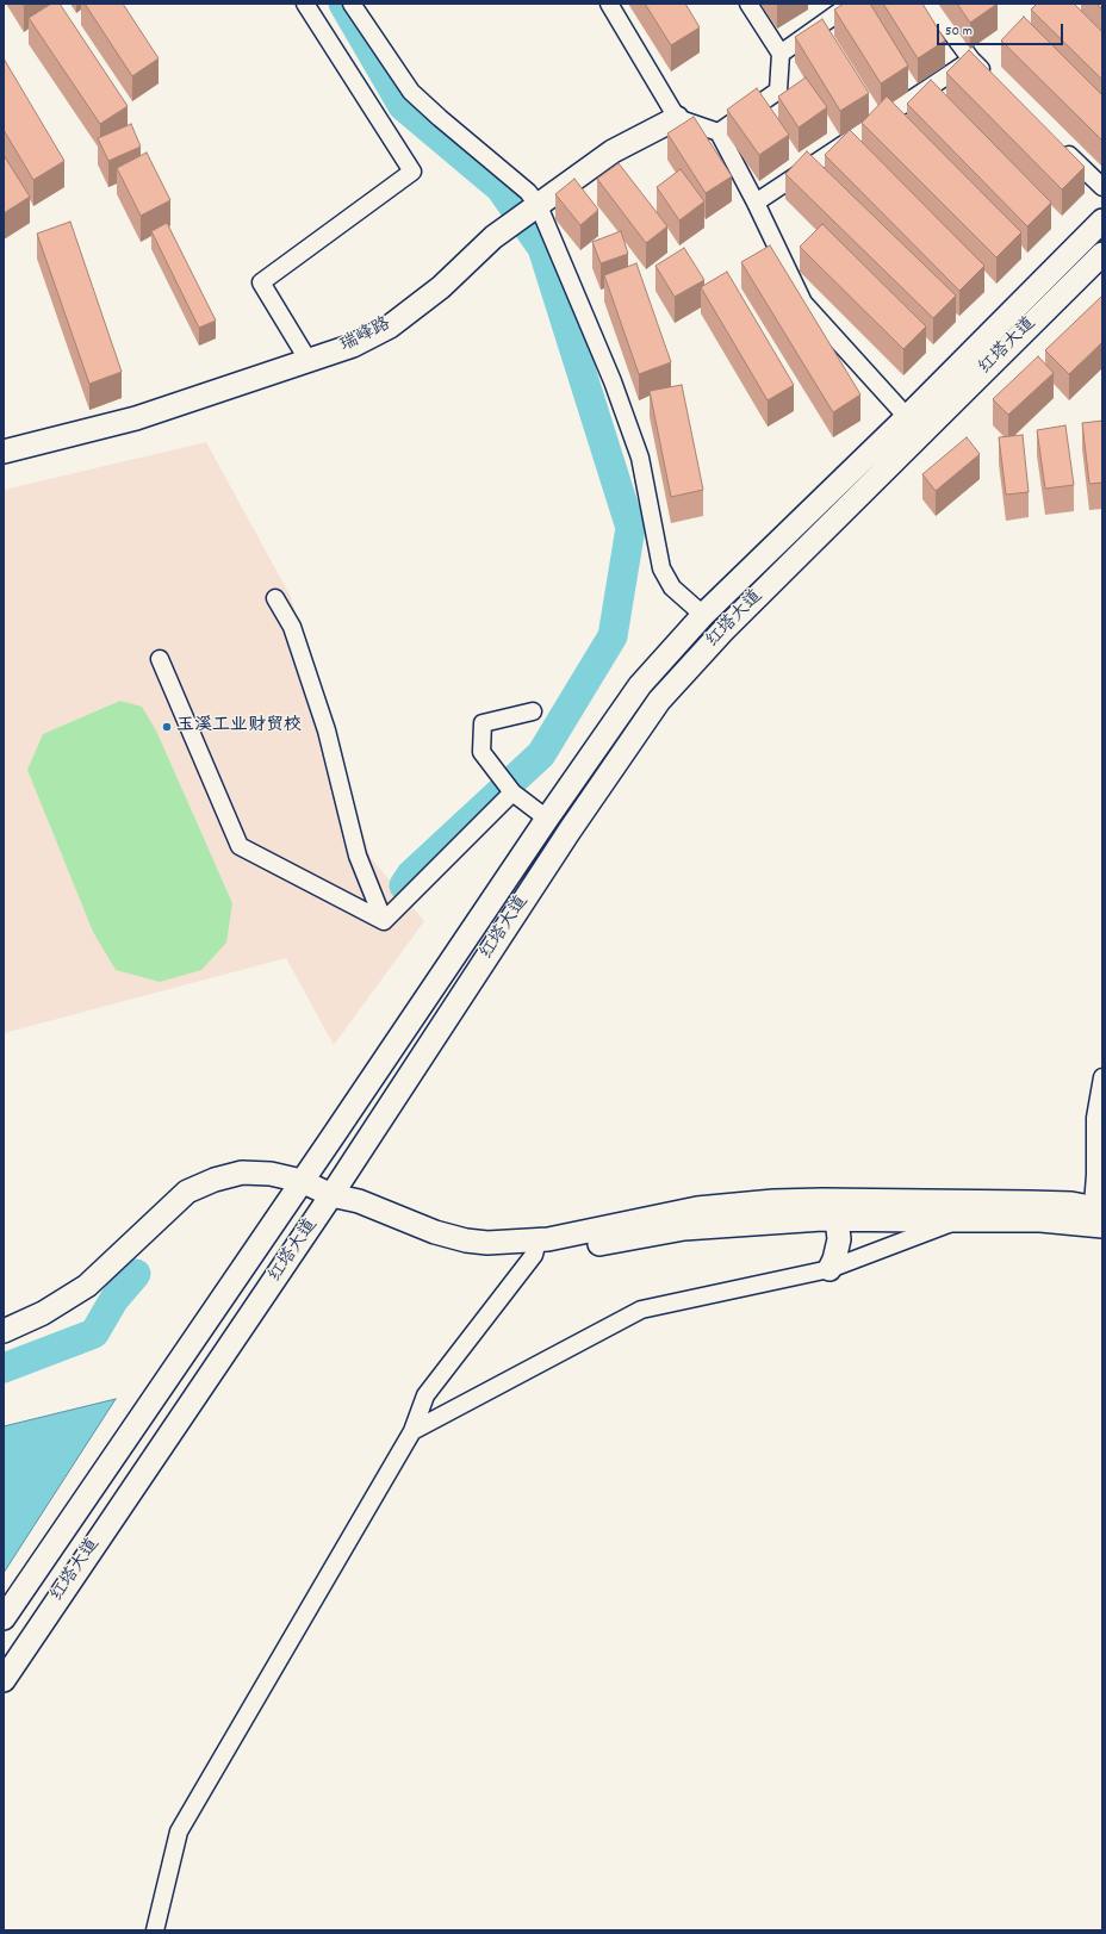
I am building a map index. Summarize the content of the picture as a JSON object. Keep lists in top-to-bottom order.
{
  "streets": {
    "main road": ["瑞峰路", "红塔大道"]
  },
  "places": ["玉溪工业财贸校"],
  "scale_bar": "50 m"
}
